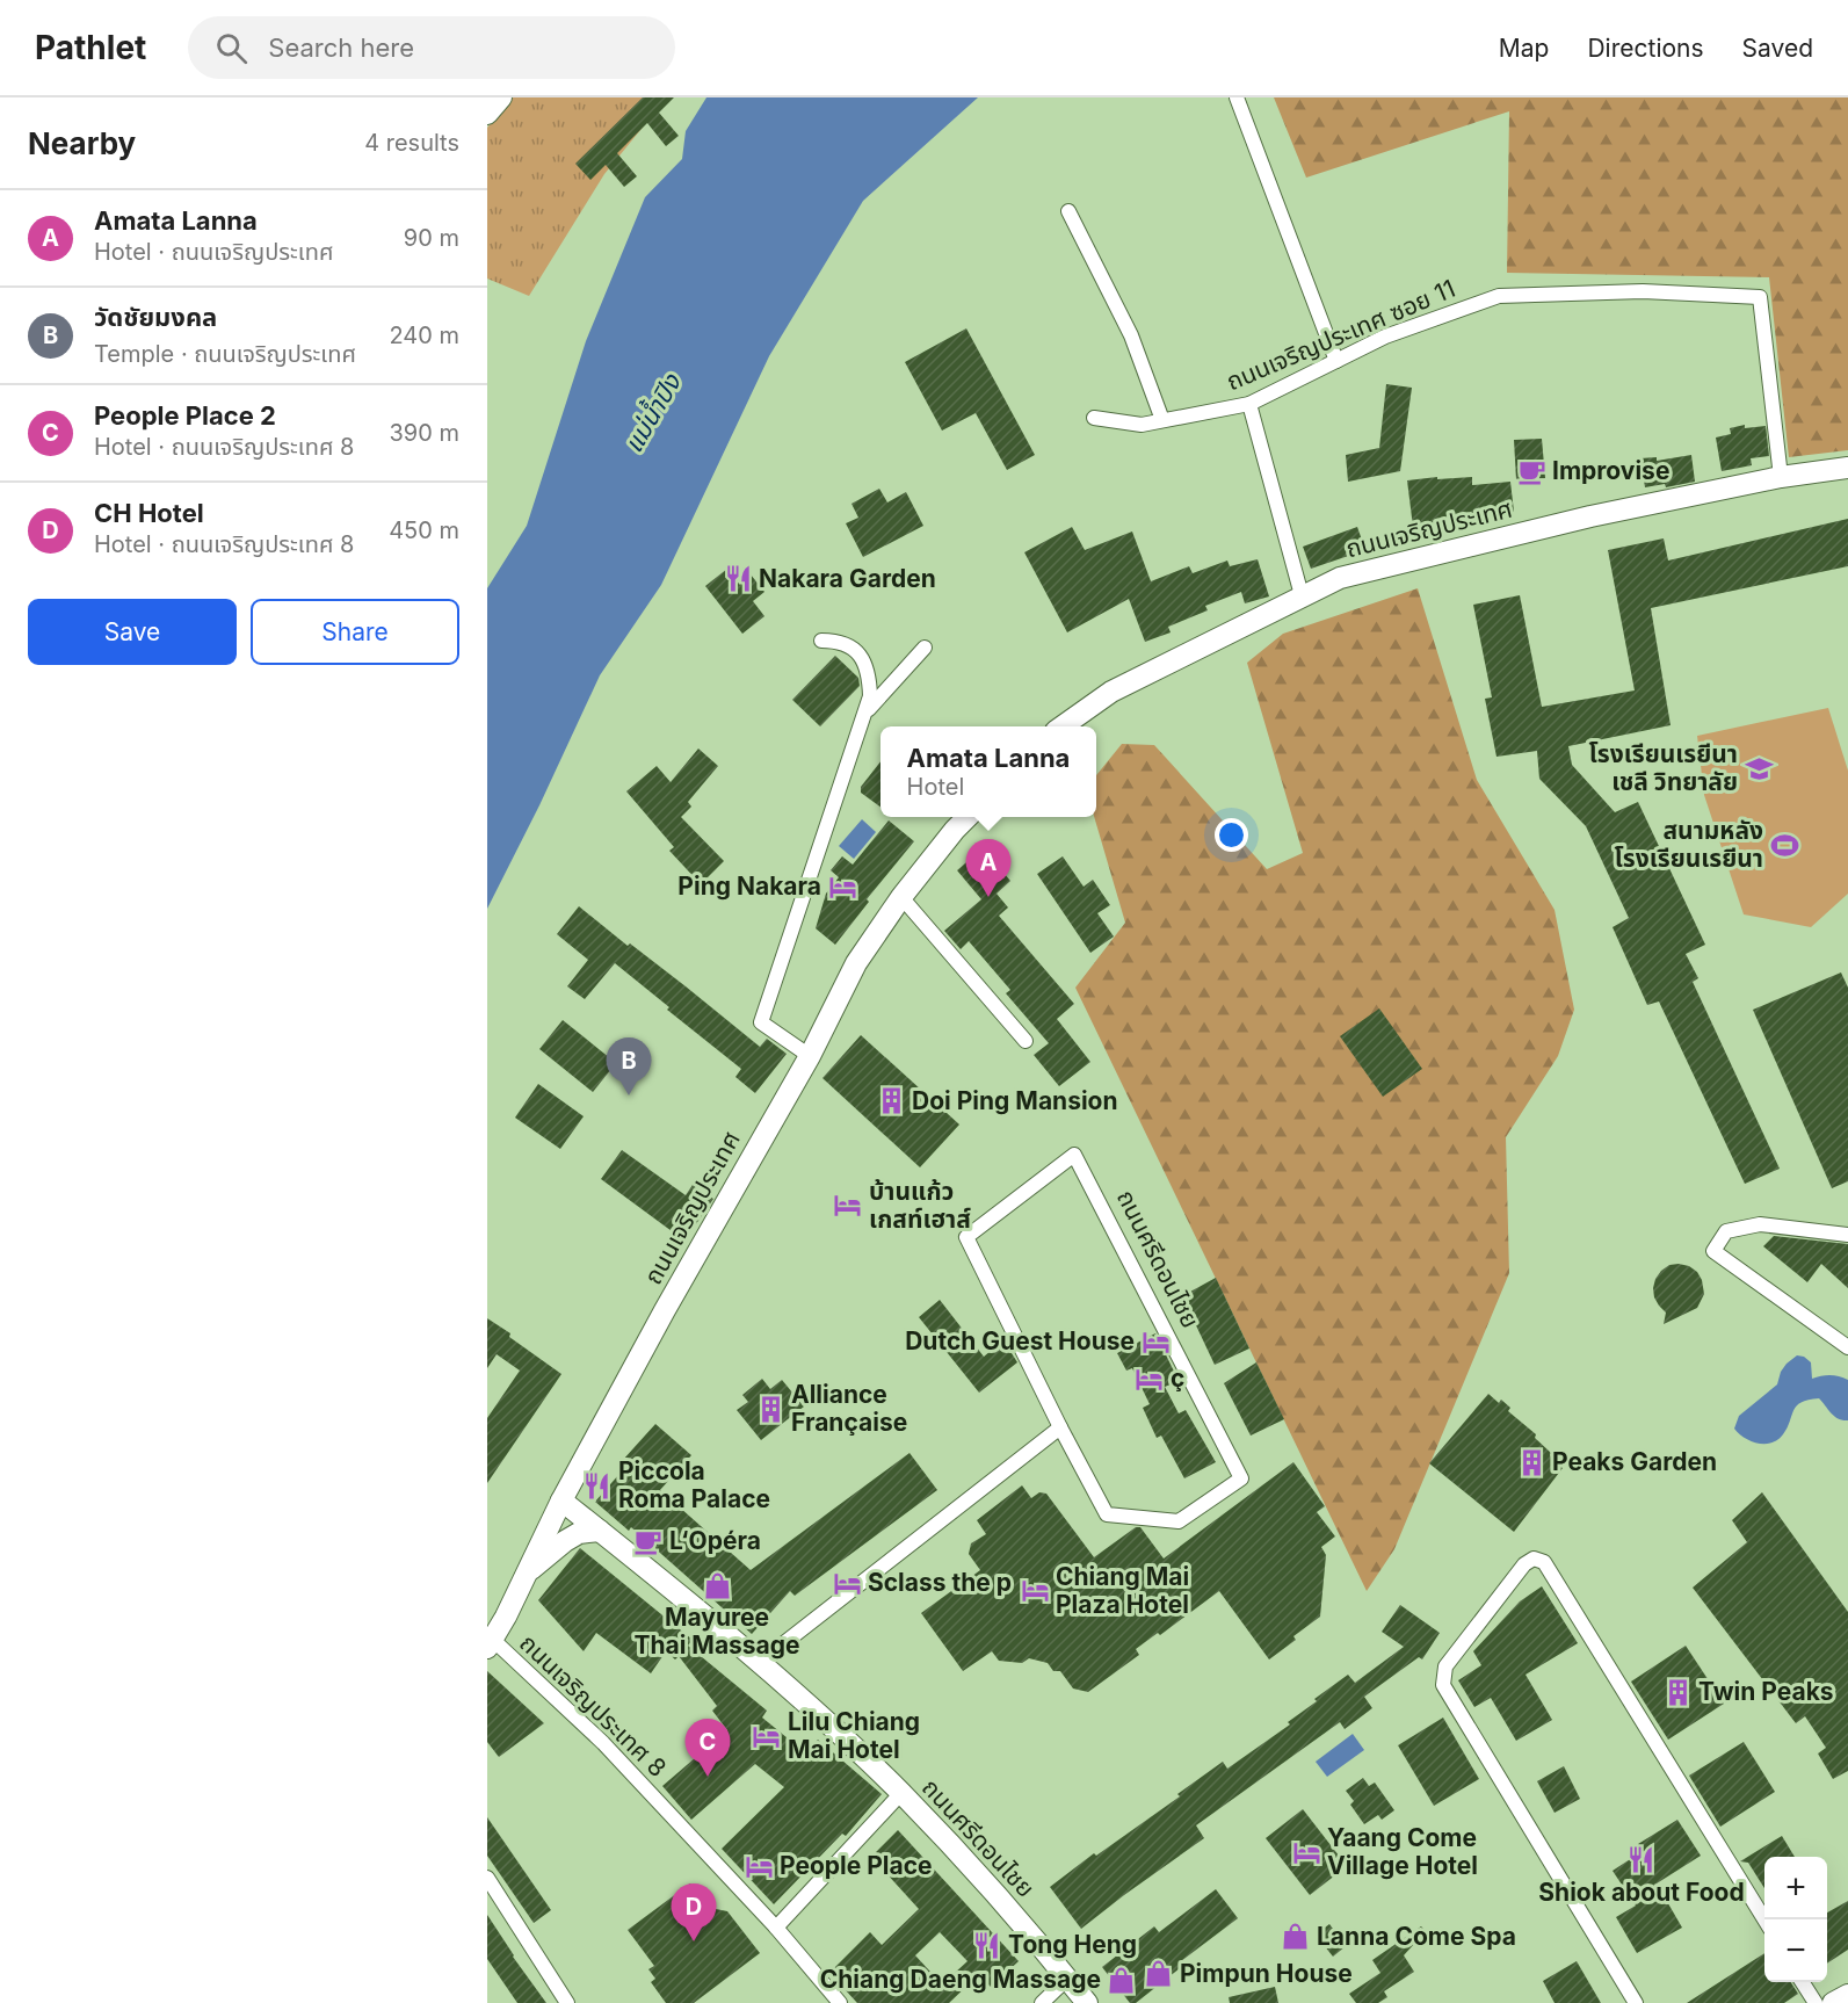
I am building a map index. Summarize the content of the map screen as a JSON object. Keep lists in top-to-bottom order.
{
  "streets": {
    "street": [
      "ถนนเจริญประเทศ ซอย 11",
      "ถนนเจริญประเทศ",
      "ถนนศรีดอนไชย",
      "ถนนเจริญประเทศ 8"
    ]
  },
  "crossings": [
    ["ถนนเจริญประเทศ ซอย 11", "ถนนเจริญประเทศ"],
    ["ถนนเจริญประเทศ", "ถนนศรีดอนไชย"],
    ["ถนนเจริญประเทศ", "ถนนเจริญประเทศ 8"]
  ],
  "water": ["แม่น้ำปิง"],
  "places": {
    "cafe": ["Improvise", "L‘Opéra"],
    "restaurant": [
      "Nakara Garden",
      "Piccola Roma Palace",
      "Shiok about Food",
      "Tong Heng"
    ],
    "school or university": ["โรงเรียนเรยีนา เชลี วิทยาลัย"],
    "sports": ["สนามหลัง โรงเรียนเรยีนา"],
    "hotel": [
      "Ping Nakara",
      "บ้านแก้ว เกสท์เฮาส์",
      "Dutch Guest House",
      "ç",
      "Sclass the p",
      "Chiang Mai Plaza Hotel",
      "Lilu Chiang Mai Hotel",
      "Yaang Come Village Hotel",
      "People Place"
    ],
    "building": [
      "Doi Ping Mansion",
      "Alliance Française",
      "Peaks Garden",
      "Twin Peaks"
    ],
    "shop": [
      "Mayuree Thai Massage",
      "Lanna Come Spa",
      "Pimpun House",
      "Chiang Daeng Massage"
    ]
  },
  "page": {
    "header": "Pathlet",
    "search": "Search here",
    "nav": ["Map", "Directions", "Saved"],
    "heading": ["Nearby", "4 results"],
    "list": [
      {
        "mark": "A",
        "name": "Amata Lanna",
        "note": "Hotel · ถนนเจริญประเทศ",
        "value": "90 m"
      },
      {
        "mark": "B",
        "name": "วัดชัยมงคล",
        "note": "Temple · ถนนเจริญประเทศ",
        "value": "240 m"
      },
      {
        "mark": "C",
        "name": "People Place 2",
        "note": "Hotel · ถนนเจริญประเทศ 8",
        "value": "390 m"
      },
      {
        "mark": "D",
        "name": "CH Hotel",
        "note": "Hotel · ถนนเจริญประเทศ 8",
        "value": "450 m"
      }
    ],
    "buttons": ["Save", "Share"],
    "popup": ["Amata Lanna", "Hotel"],
    "pins": [
      "A",
      "B",
      "C",
      "D"
    ],
    "map_buttons": ["+", "−"]
  }
}
